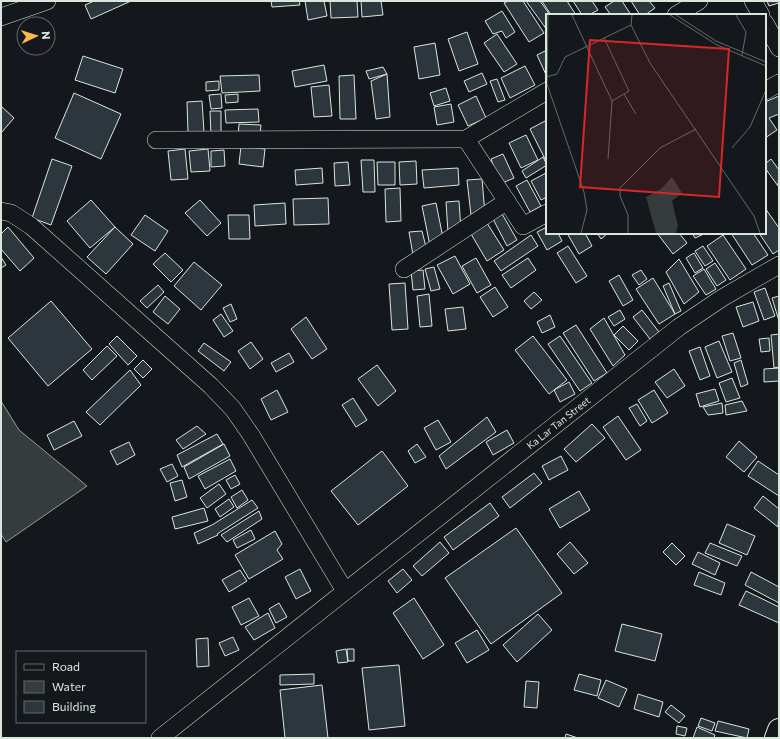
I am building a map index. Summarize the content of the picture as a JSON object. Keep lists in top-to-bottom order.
{
  "streets": {
    "street": ["Ka Lar Tan Street"]
  },
  "legend": ["Road", "Water", "Building"],
  "north": "right"
}
